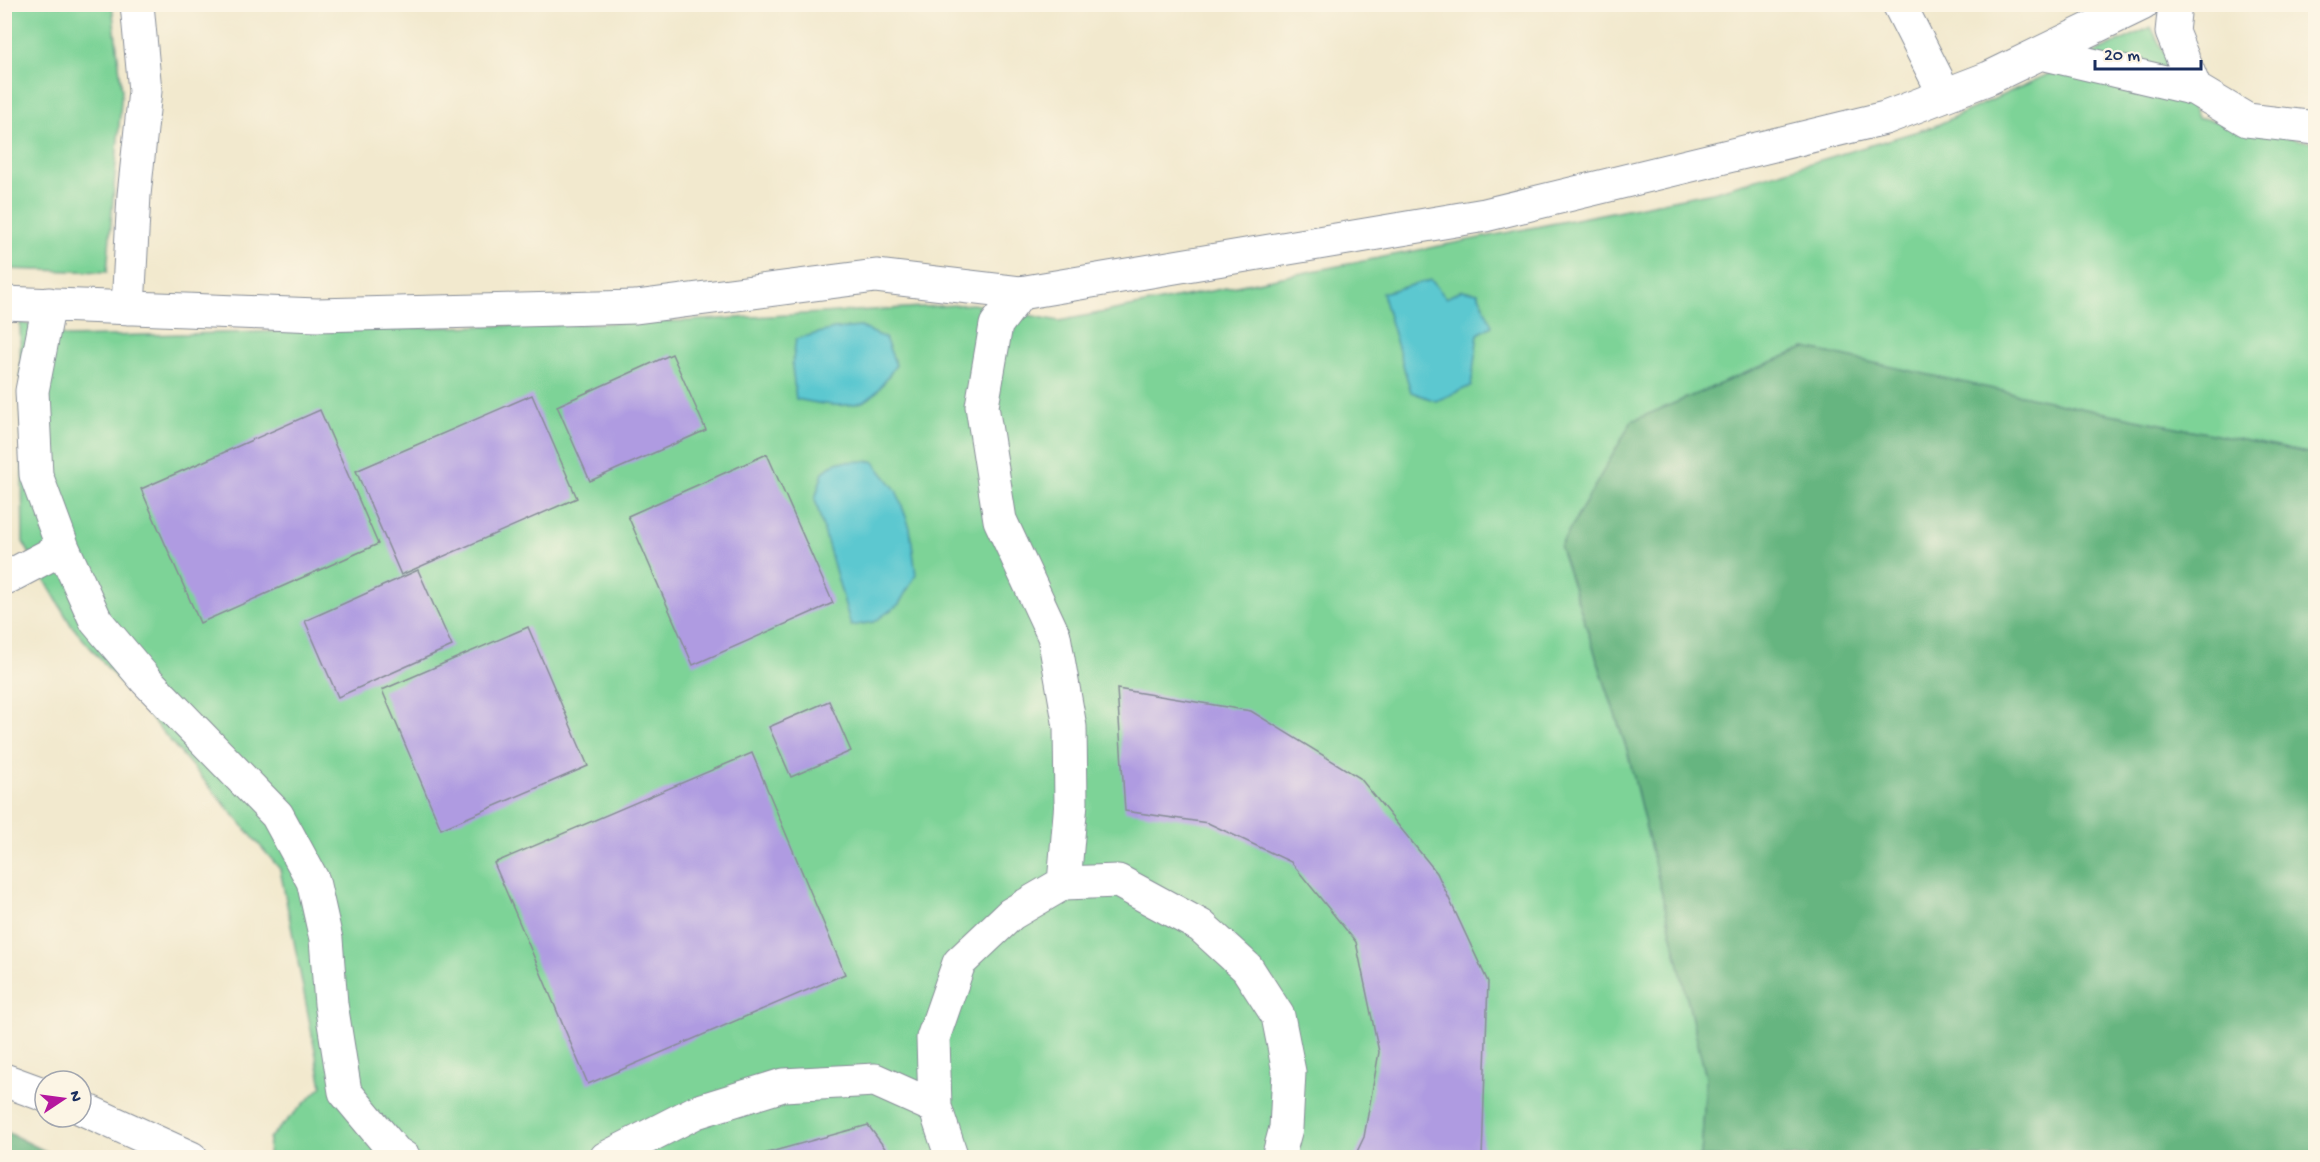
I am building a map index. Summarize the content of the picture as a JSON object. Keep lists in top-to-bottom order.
{
  "scale_bar": "20 m",
  "north": "right"
}
